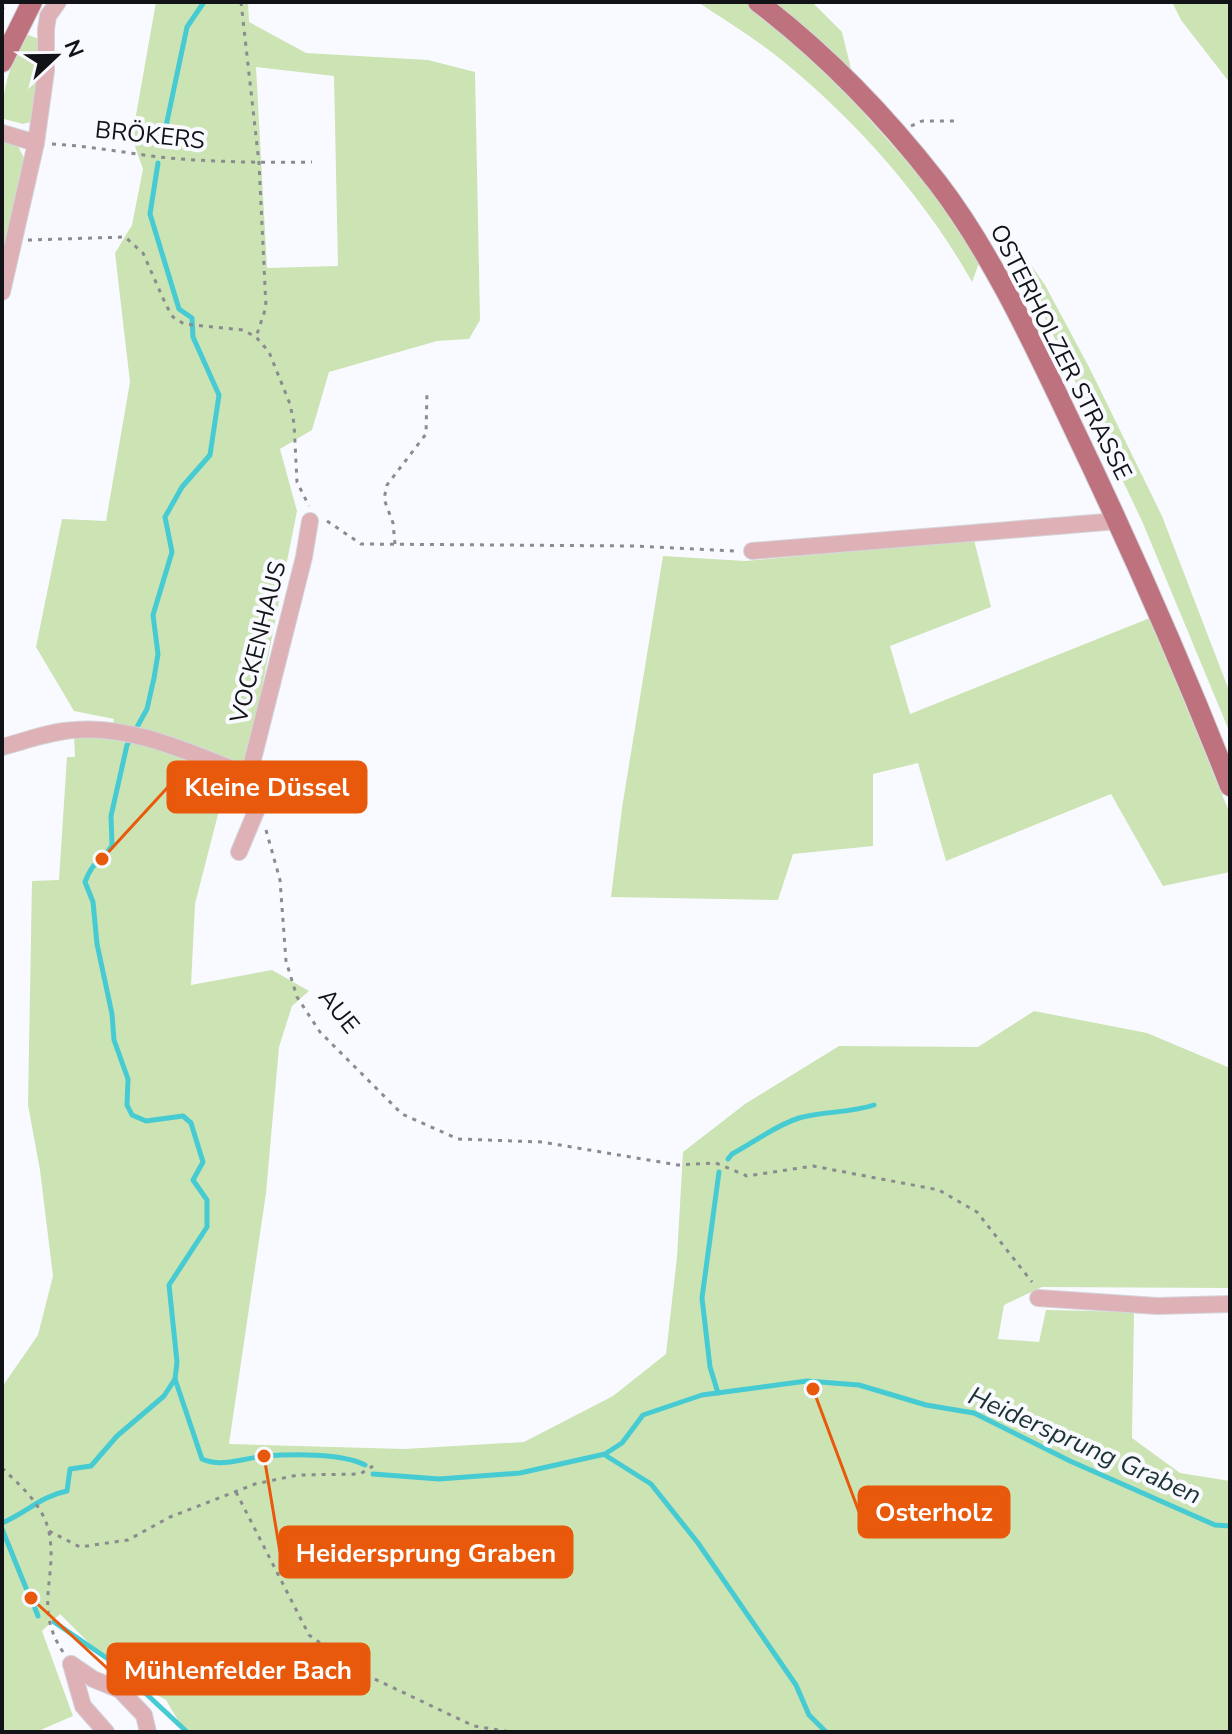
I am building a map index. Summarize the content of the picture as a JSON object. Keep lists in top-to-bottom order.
{
  "streets": {
    "main road": ["OSTERHOLZER STRASSE"],
    "street": ["VOCKENHAUS"],
    "path": ["BRÖKERS", "AUE"]
  },
  "water": ["Heidersprung Graben"],
  "places": [
    "Kleine Düssel",
    "Osterholz",
    "Heidersprung Graben",
    "Mühlenfelder Bach"
  ],
  "north": "right"
}
